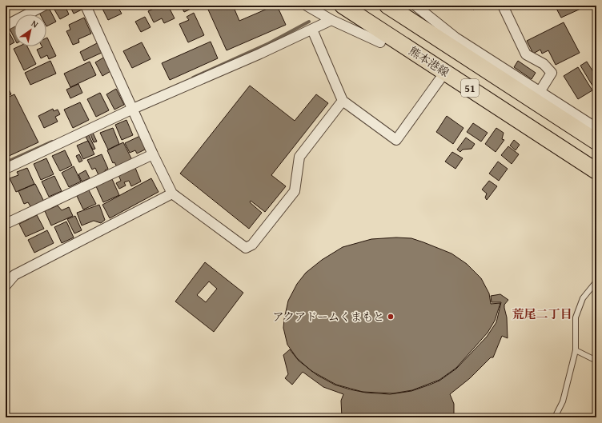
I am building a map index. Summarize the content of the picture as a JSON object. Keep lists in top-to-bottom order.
{
  "streets": {
    "main road": ["熊本港線", "51"]
  },
  "districts": ["荒尾二丁目"],
  "places": ["アクアドームくまもと"],
  "north": "top right"
}
